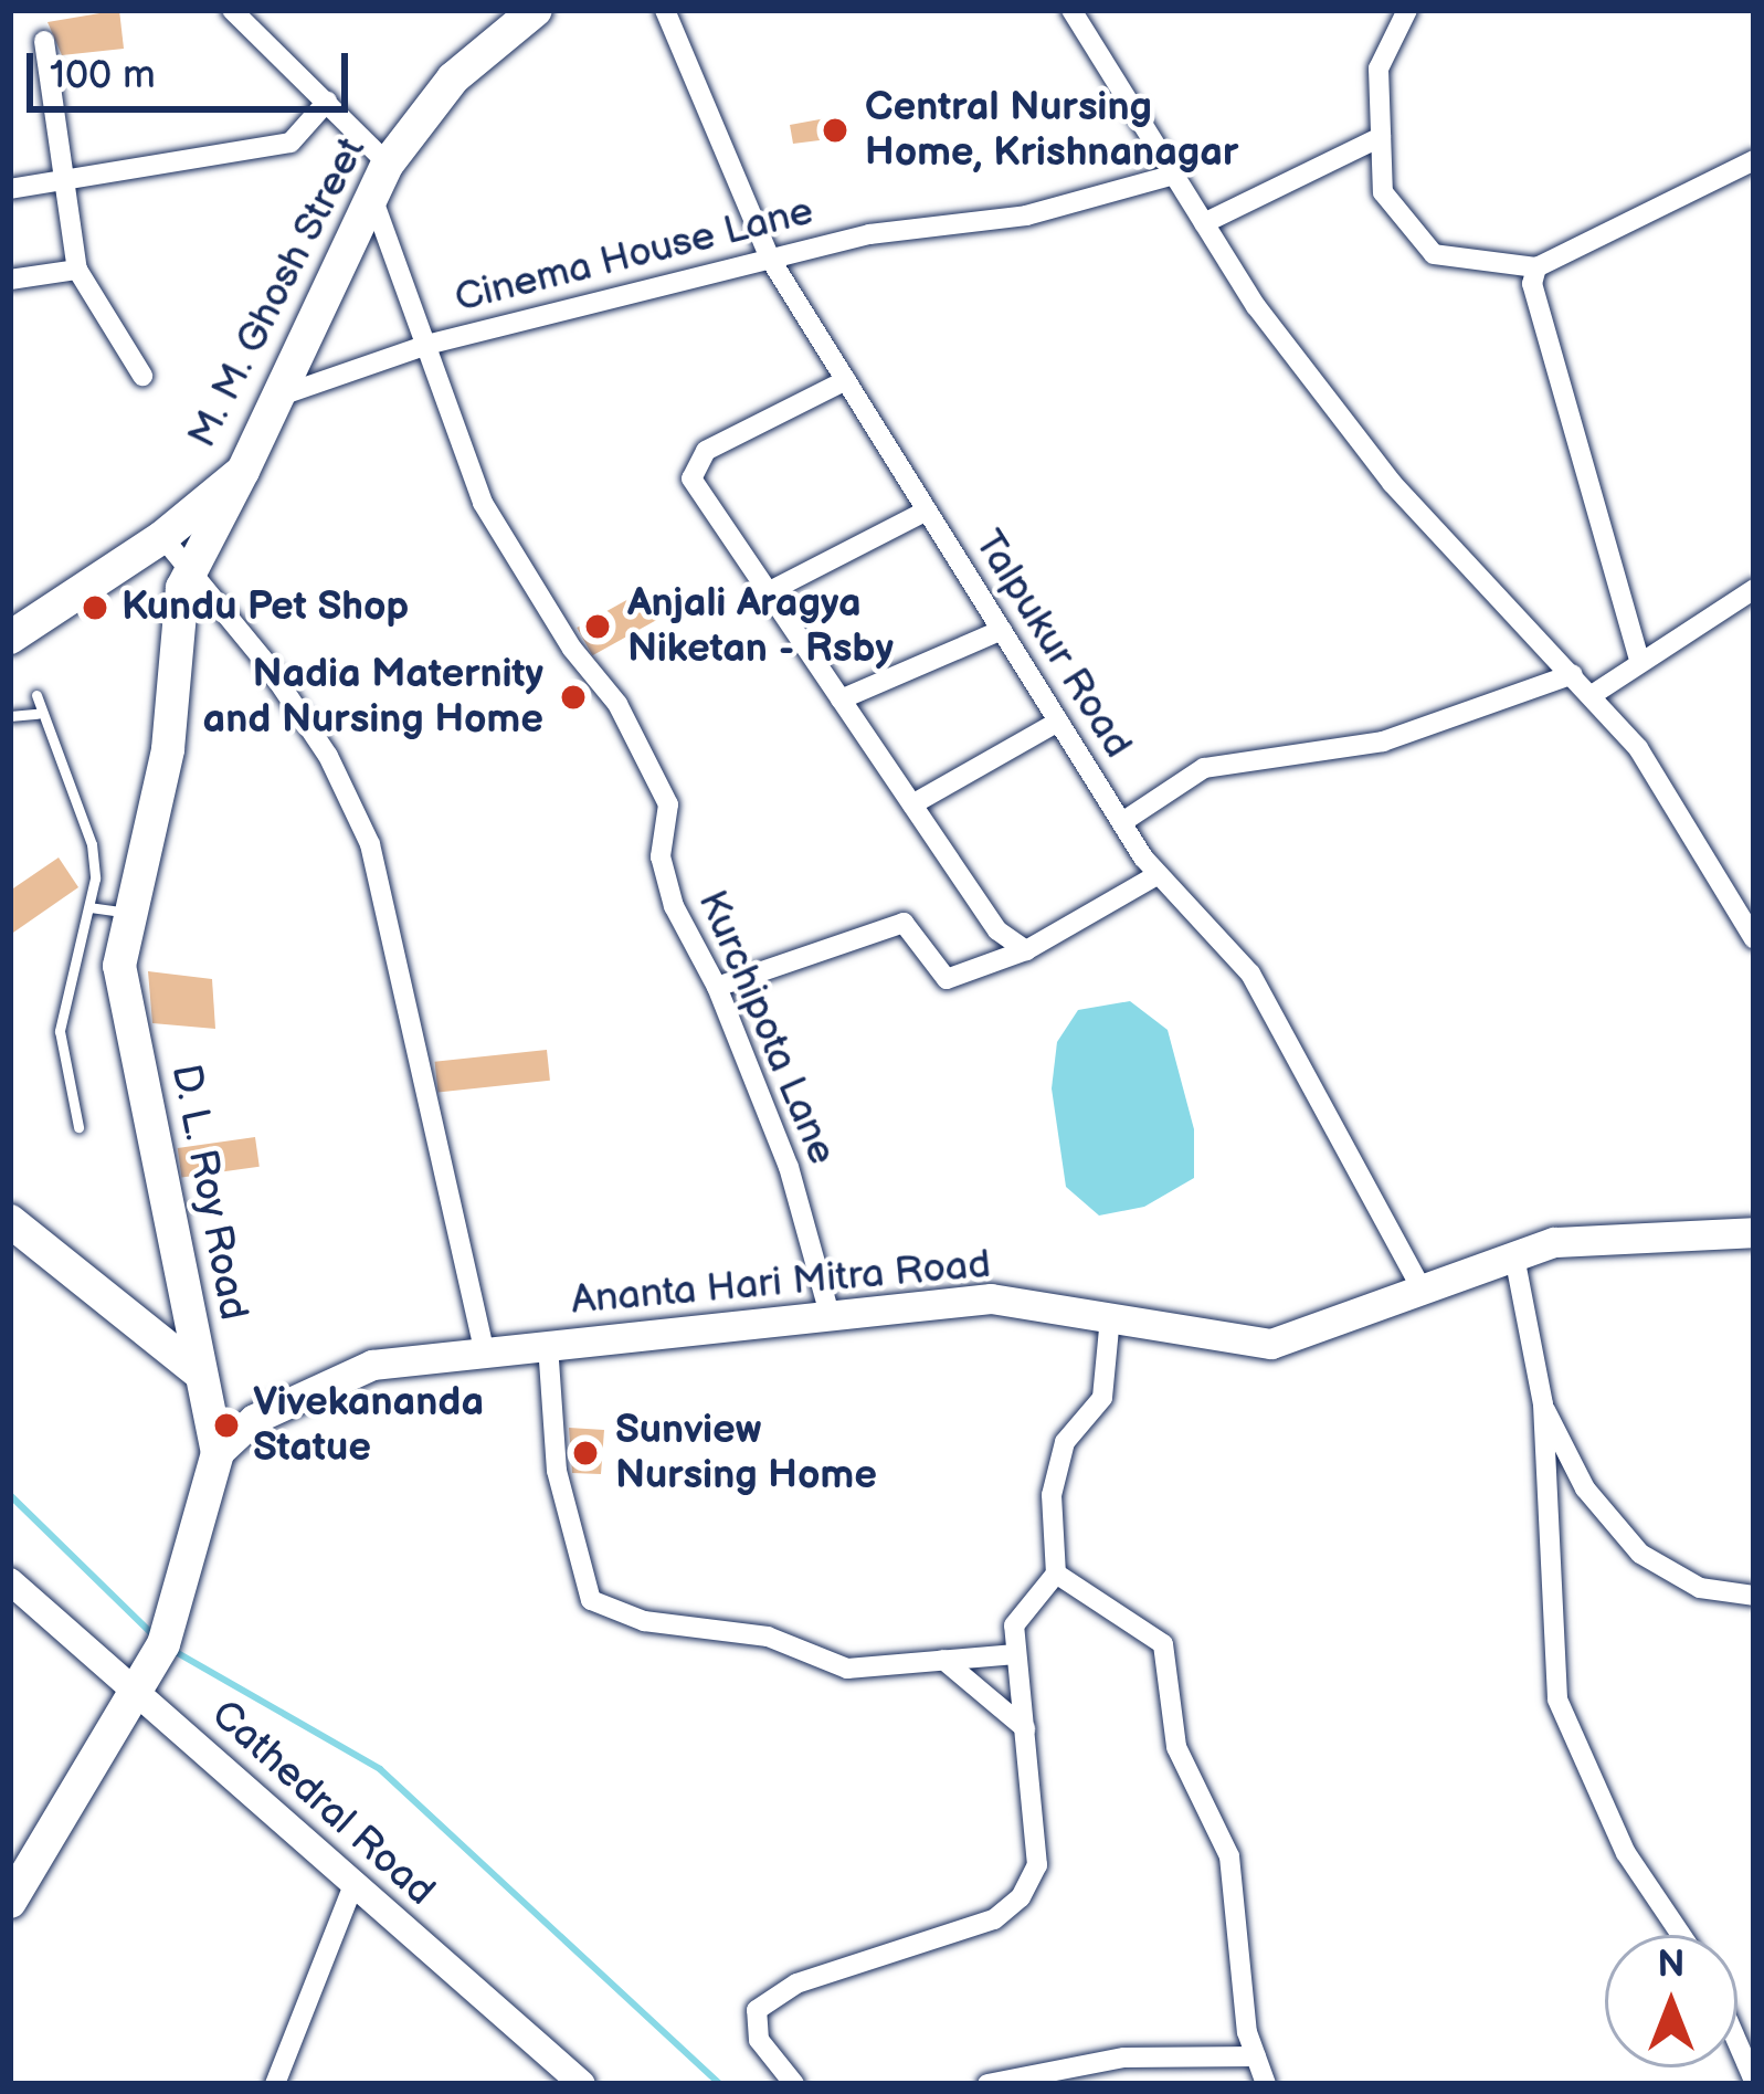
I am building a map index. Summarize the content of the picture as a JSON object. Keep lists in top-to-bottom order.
{
  "streets": {
    "main road": ["M. M. Ghosh Street", "D. L. Roy Road", "Ananta Hari Mitra Road"],
    "street": [
      "Cinema House Lane",
      "Talpukur Road",
      "Kurchipota Lane",
      "Cathedral Road"
    ]
  },
  "crossings": [
    ["Cinema House Lane", "M. M. Ghosh Street"],
    ["Cinema House Lane", "Talpukur Road"],
    ["Cinema House Lane", "Kurchipota Lane"],
    ["M. M. Ghosh Street", "Kurchipota Lane"],
    ["M. M. Ghosh Street", "D. L. Roy Road"],
    ["Talpukur Road", "Ananta Hari Mitra Road"],
    ["Kurchipota Lane", "Ananta Hari Mitra Road"],
    ["D. L. Roy Road", "Ananta Hari Mitra Road"],
    ["D. L. Roy Road", "Cathedral Road"]
  ],
  "places": [
    "Central Nursing Home, Krishnanagar",
    "Kundu Pet Shop",
    "Anjali Aragya Niketan - Rsby",
    "Nadia Maternity and Nursing Home",
    "Vivekananda Statue",
    "Sunview Nursing Home"
  ],
  "scale_bar": "100 m",
  "north": "top"
}
